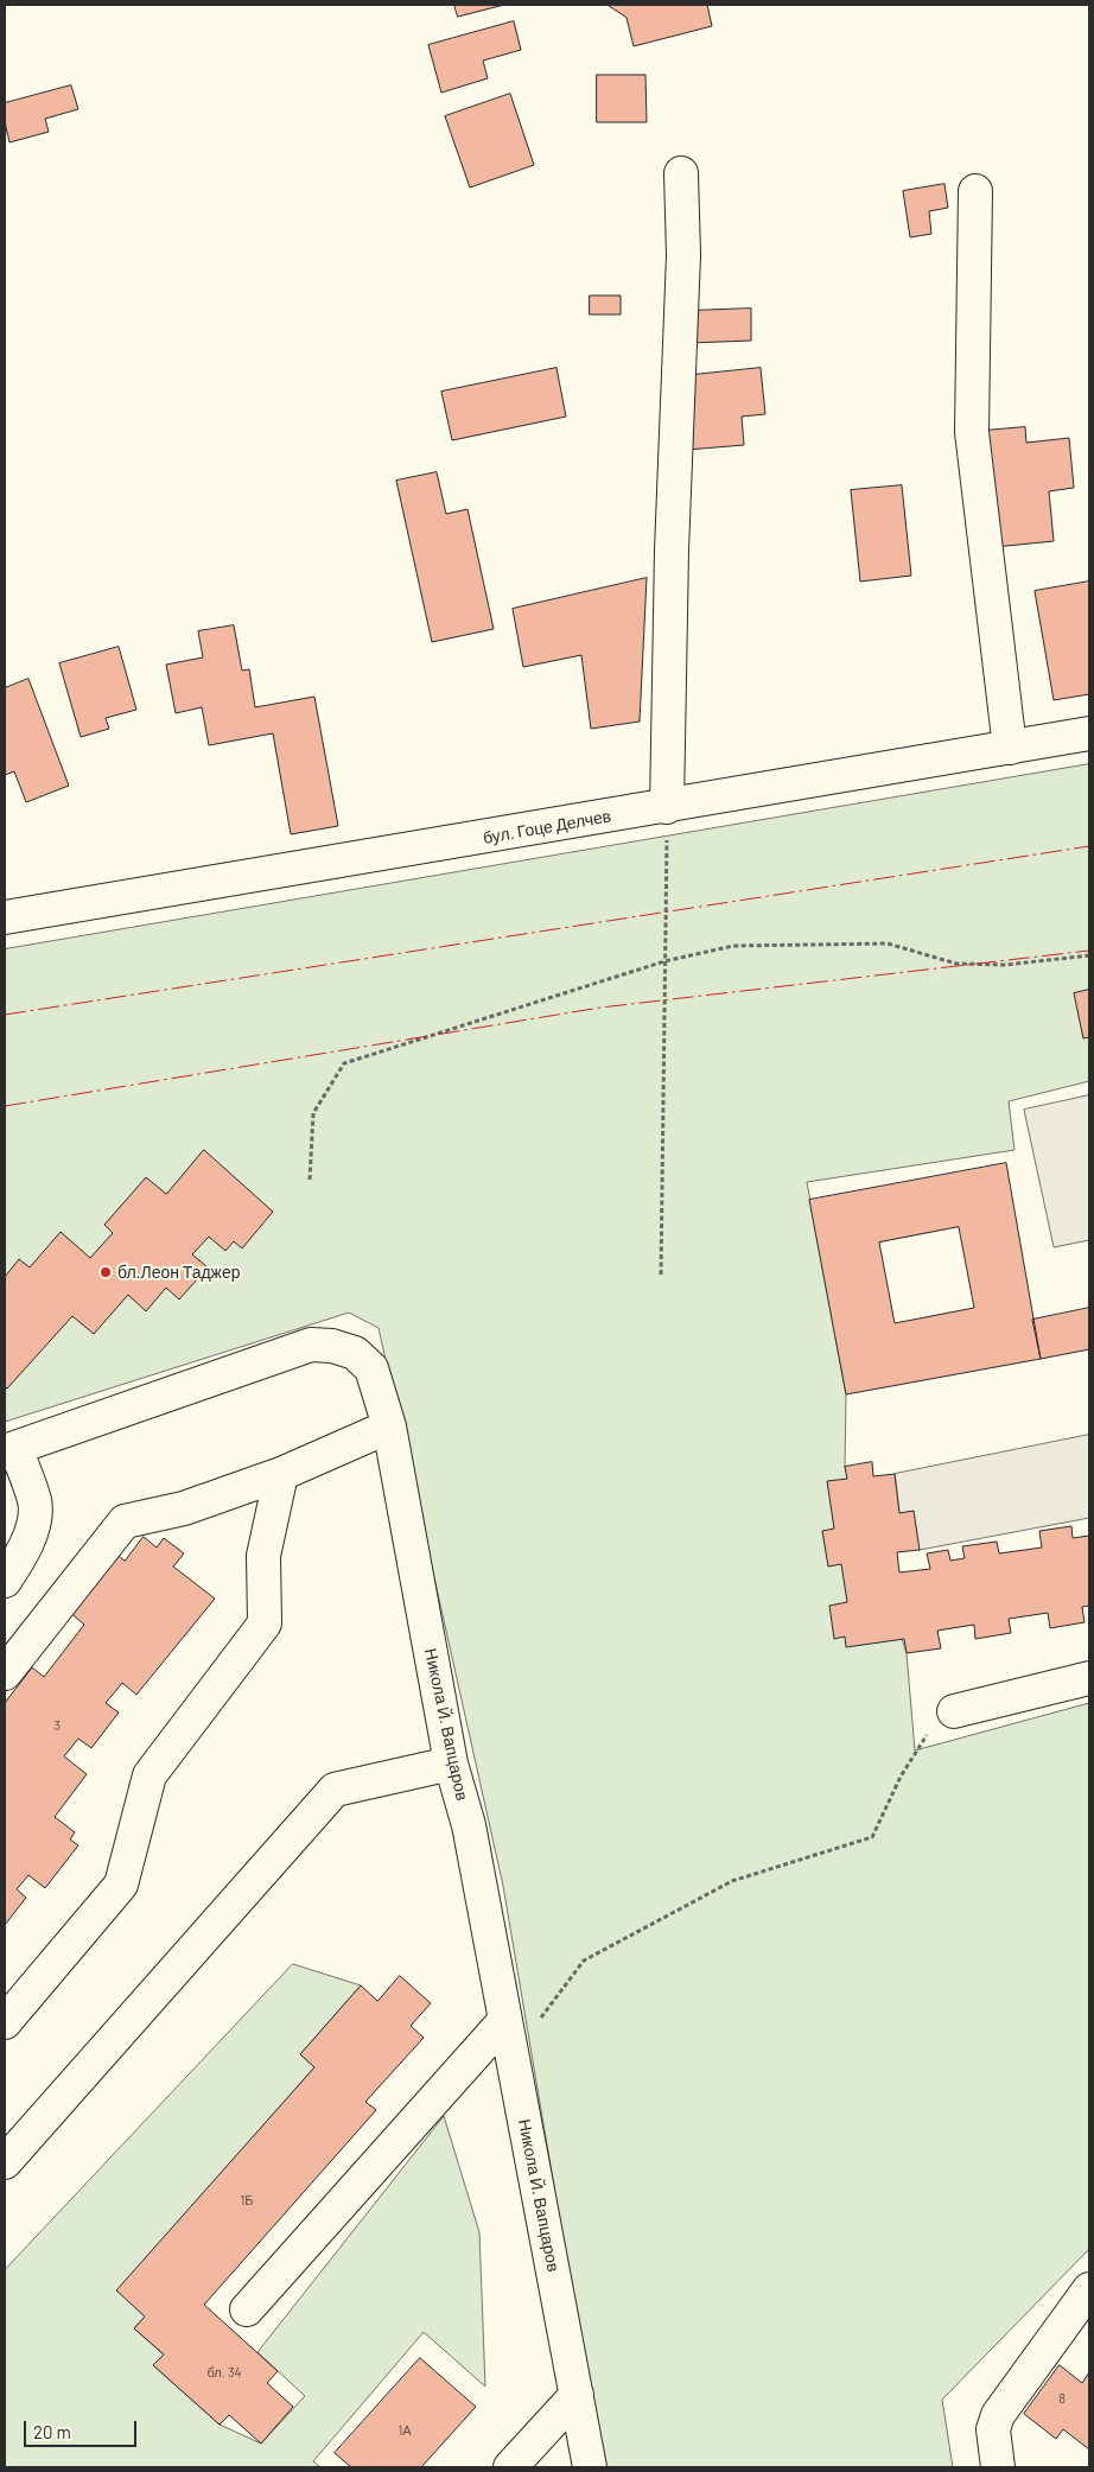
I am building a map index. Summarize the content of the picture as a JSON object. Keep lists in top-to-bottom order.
{
  "streets": {
    "street": ["бул. Гоце Делчев", "Никола Й. Вапцаров"]
  },
  "places": ["бл.Леон Таджер"],
  "house_numbers": [
    "3",
    "1Б",
    "бл. 34",
    "8",
    "1А"
  ],
  "scale_bar": "20 m"
}
